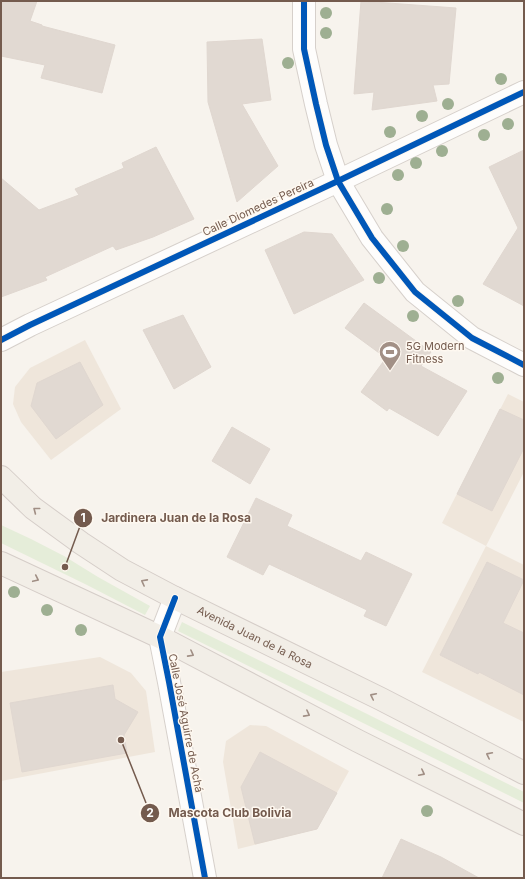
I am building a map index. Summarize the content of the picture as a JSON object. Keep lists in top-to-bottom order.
{
  "streets": {
    "main road": ["Avenida Juan de la Rosa"],
    "street": ["Calle Diomedes Pereira", "Calle José Aguirre de Achá"]
  },
  "places": {
    "sports": ["5G Modern Fitness"],
    "other": ["Jardinera Juan de la Rosa", "Mascota Club Bolivia"]
  }
}
